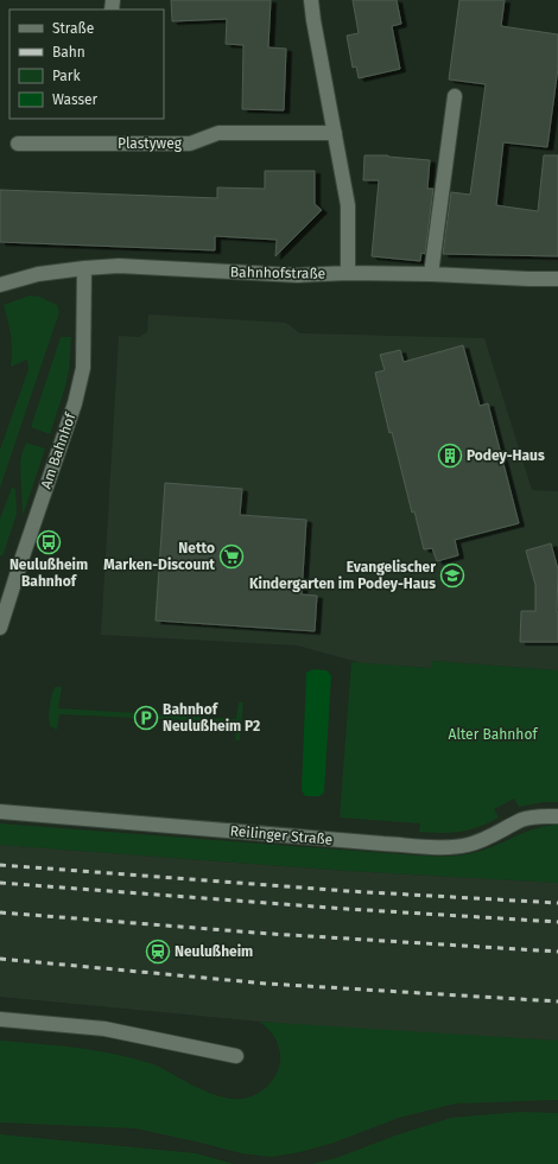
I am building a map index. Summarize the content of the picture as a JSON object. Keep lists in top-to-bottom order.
{
  "streets": {
    "street": [
      "Plastyweg",
      "Bahnhofstraße",
      "Am Bahnhof",
      "Reilinger Straße"
    ]
  },
  "crossings": [
    ["Bahnhofstraße", "Am Bahnhof"]
  ],
  "parks": ["Alter Bahnhof"],
  "places": {
    "building": ["Podey-Haus"],
    "bus stop": ["Neulußheim Bahnhof"],
    "supermarket": ["Netto Marken-Discount"],
    "school or university": ["Evangelischer Kindergarten im Podey-Haus"],
    "parking": ["Bahnhof Neulußheim P2"],
    "station": ["Neulußheim"]
  },
  "legend": [
    "Straße",
    "Bahn",
    "Park",
    "Wasser"
  ]
}
